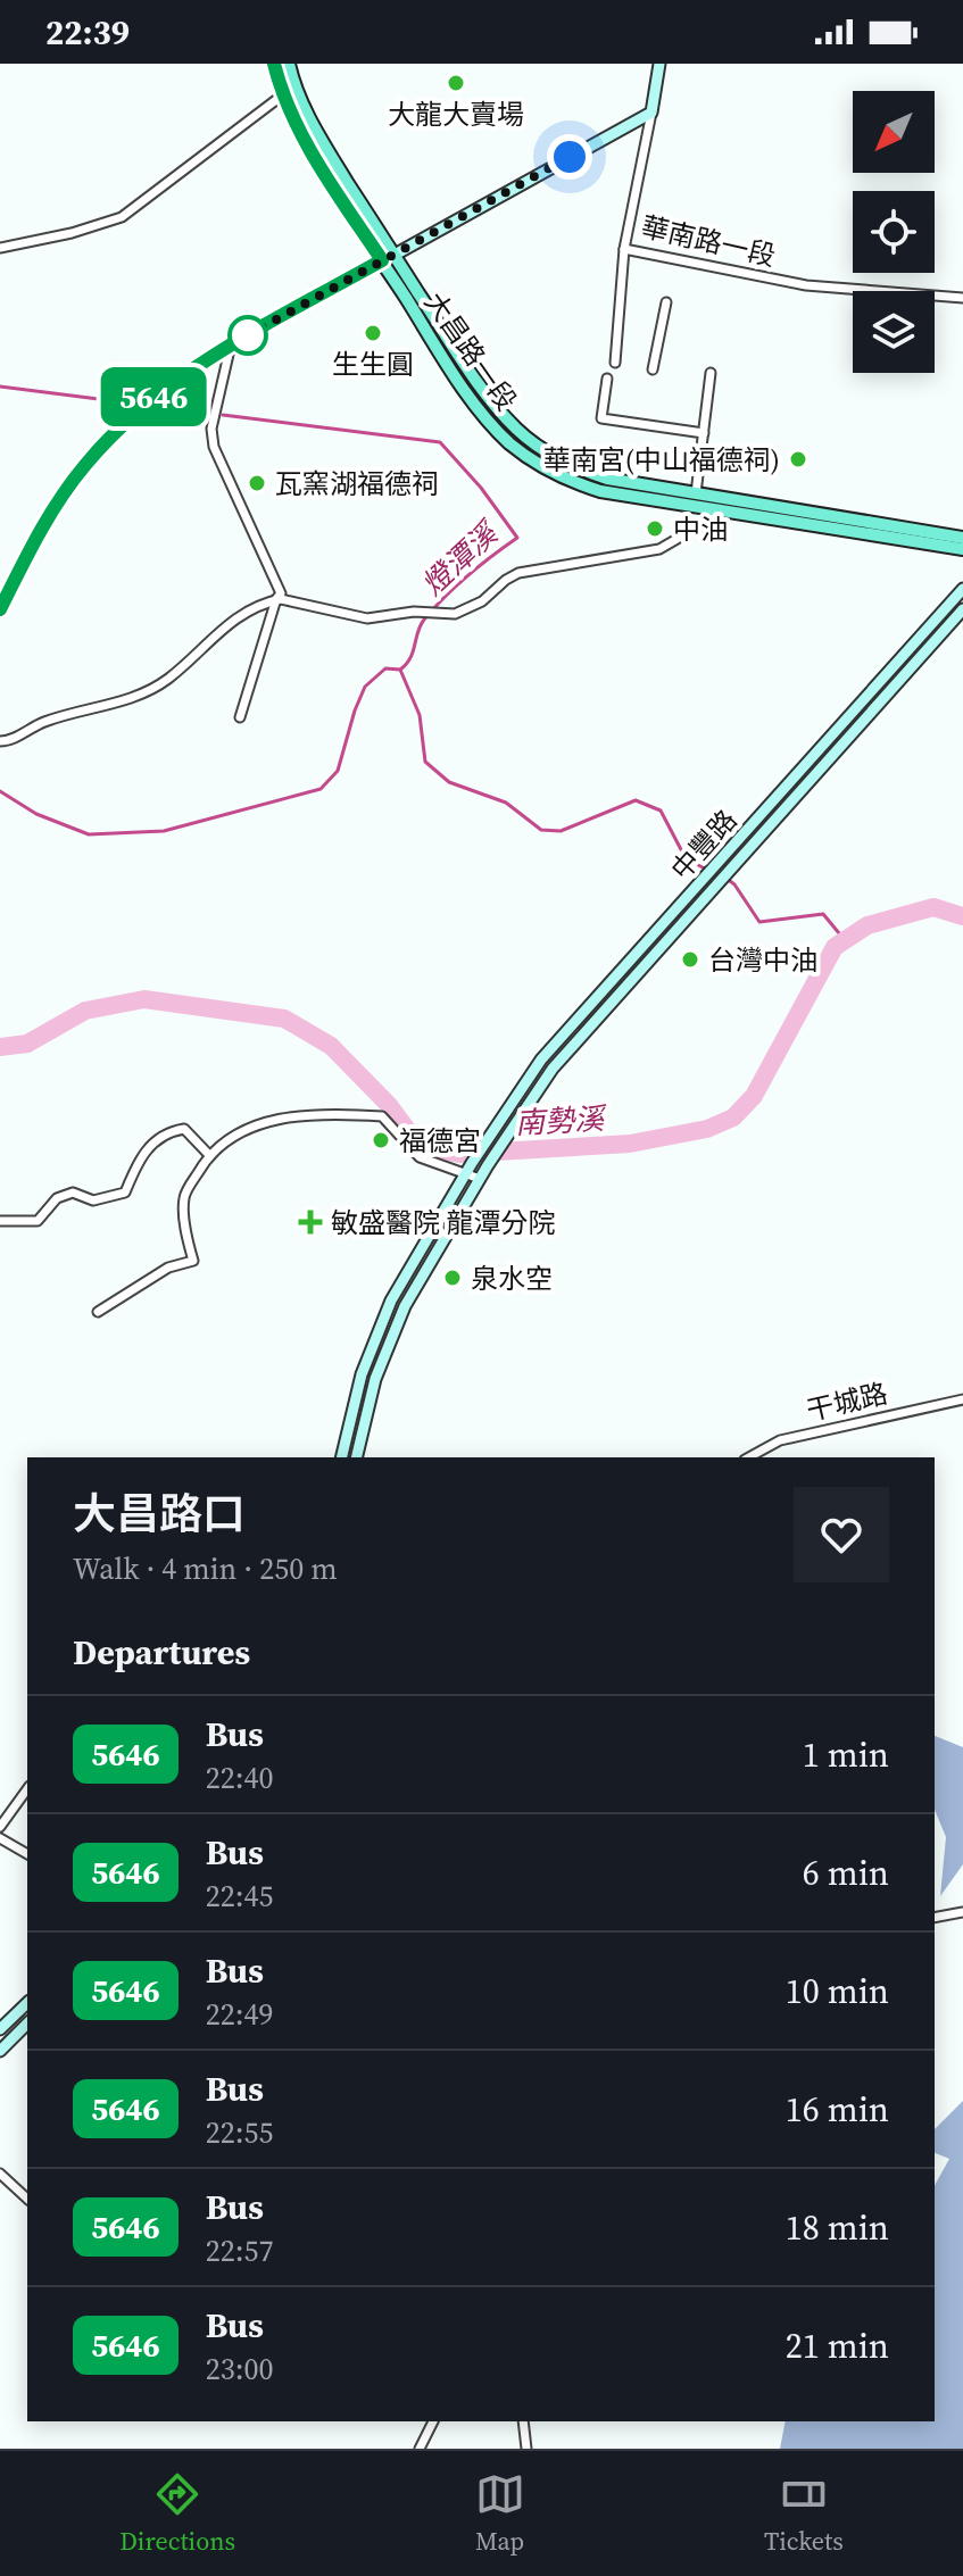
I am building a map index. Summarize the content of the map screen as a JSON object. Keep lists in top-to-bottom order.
{
  "streets": {
    "main road": ["華南路一段", "大昌路一段", "中豐路"],
    "street": ["干城路"]
  },
  "water": ["燈潭溪", "南勢溪"],
  "places": {
    "other": [
      "大龍大賣場",
      "生生圓",
      "華南宮(中山福德祠)",
      "瓦窯湖福德祠",
      "中油",
      "台灣中油",
      "福德宮",
      "泉水空"
    ],
    "health": ["敏盛醫院 龍潭分院"]
  },
  "lines": ["bus line 5646"],
  "north": "bottom left",
  "page": {
    "status": "22:39",
    "on_map": "5646",
    "heading": [
      ["大昌路口", "Walk · 4 min · 250 m"],
      "Departures"
    ],
    "list": [
      {
        "mark": "5646",
        "name": "Bus",
        "note": "22:40",
        "value": "1 min"
      },
      {
        "mark": "5646",
        "name": "Bus",
        "note": "22:45",
        "value": "6 min"
      },
      {
        "mark": "5646",
        "name": "Bus",
        "note": "22:49",
        "value": "10 min"
      },
      {
        "mark": "5646",
        "name": "Bus",
        "note": "22:55",
        "value": "16 min"
      },
      {
        "mark": "5646",
        "name": "Bus",
        "note": "22:57",
        "value": "18 min"
      },
      {
        "mark": "5646",
        "name": "Bus",
        "note": "23:00",
        "value": "21 min"
      }
    ],
    "tabs": ["Directions", "Map", "Tickets"]
  }
}
